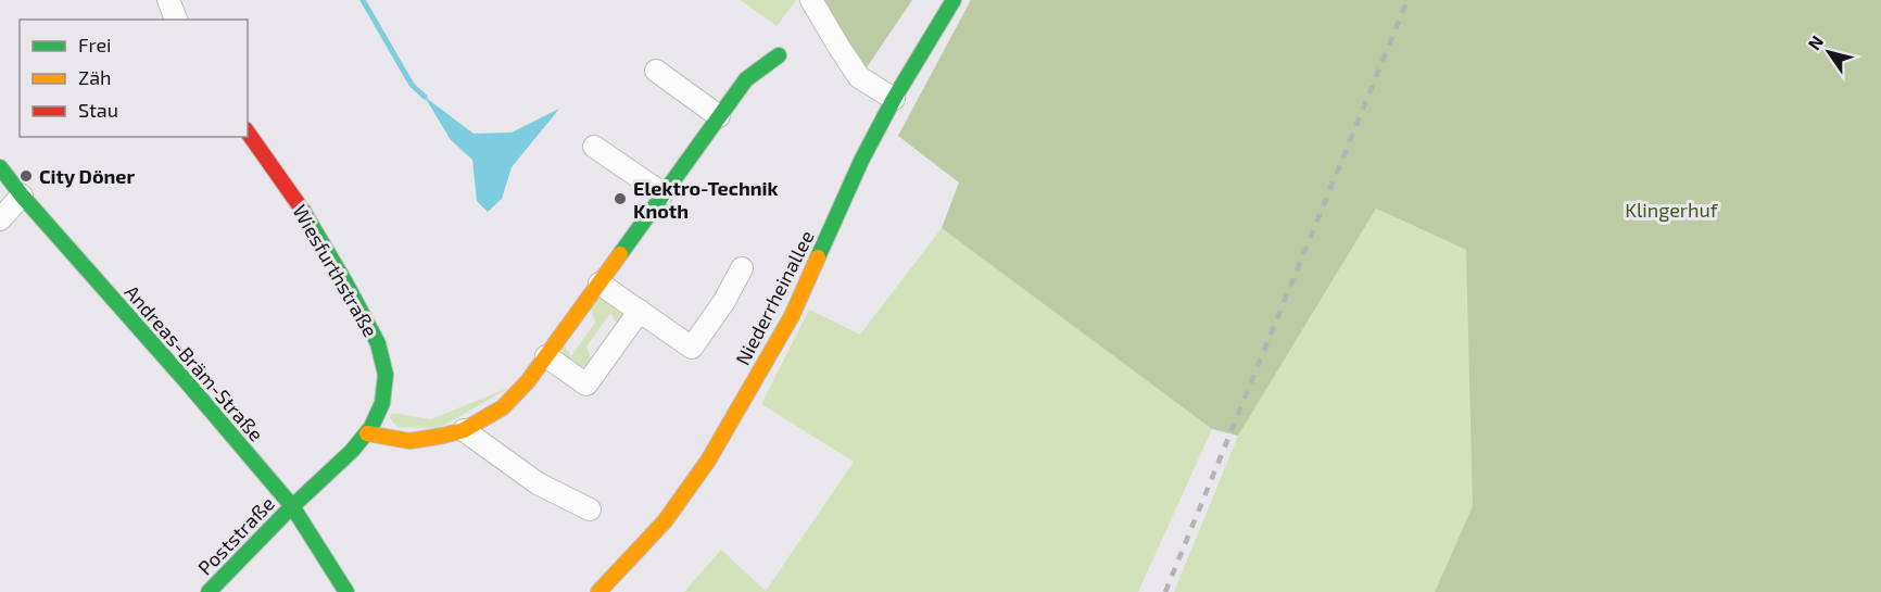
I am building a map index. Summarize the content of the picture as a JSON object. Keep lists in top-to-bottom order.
{
  "streets": {
    "main road": [
      "Wiesfurthstraße",
      "Niederrheinallee",
      "Andreas-Bräm-Straße",
      "Poststraße"
    ]
  },
  "crossings": [
    ["Wiesfurthstraße", "Andreas-Bräm-Straße"],
    ["Wiesfurthstraße", "Poststraße"],
    ["Andreas-Bräm-Straße", "Poststraße"]
  ],
  "parks": ["Klingerhuf"],
  "places": ["City Döner", "Elektro-Technik Knoth"],
  "legend": ["Frei", "Zäh", "Stau"],
  "north": "top left"
}
